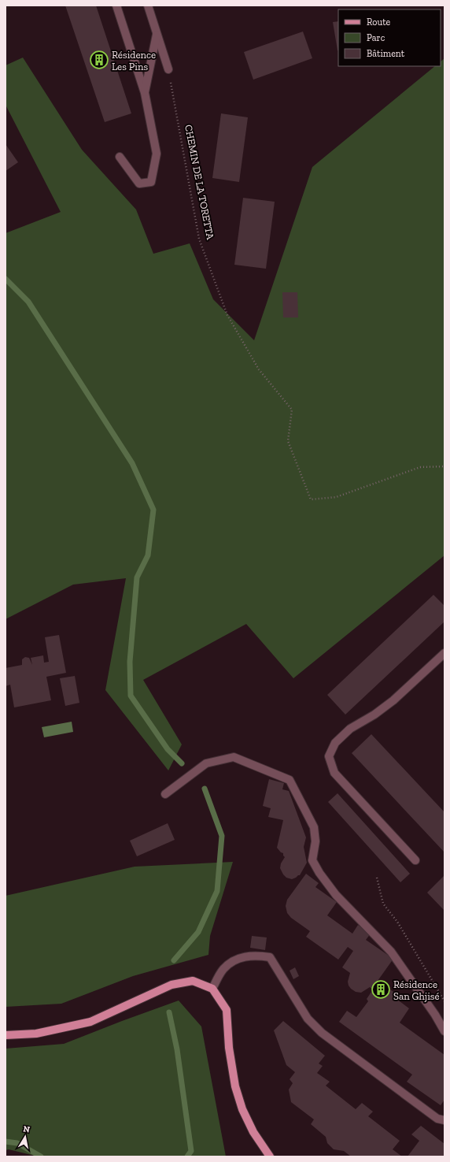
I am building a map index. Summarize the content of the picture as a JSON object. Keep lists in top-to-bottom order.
{
  "streets": {
    "path": ["CHEMIN DE LA TORETTA"]
  },
  "places": {
    "building": ["Résidence Les Pins", "Résidence San Ghjisé"]
  },
  "legend": ["Route", "Parc", "Bâtiment"],
  "north": "top"
}
